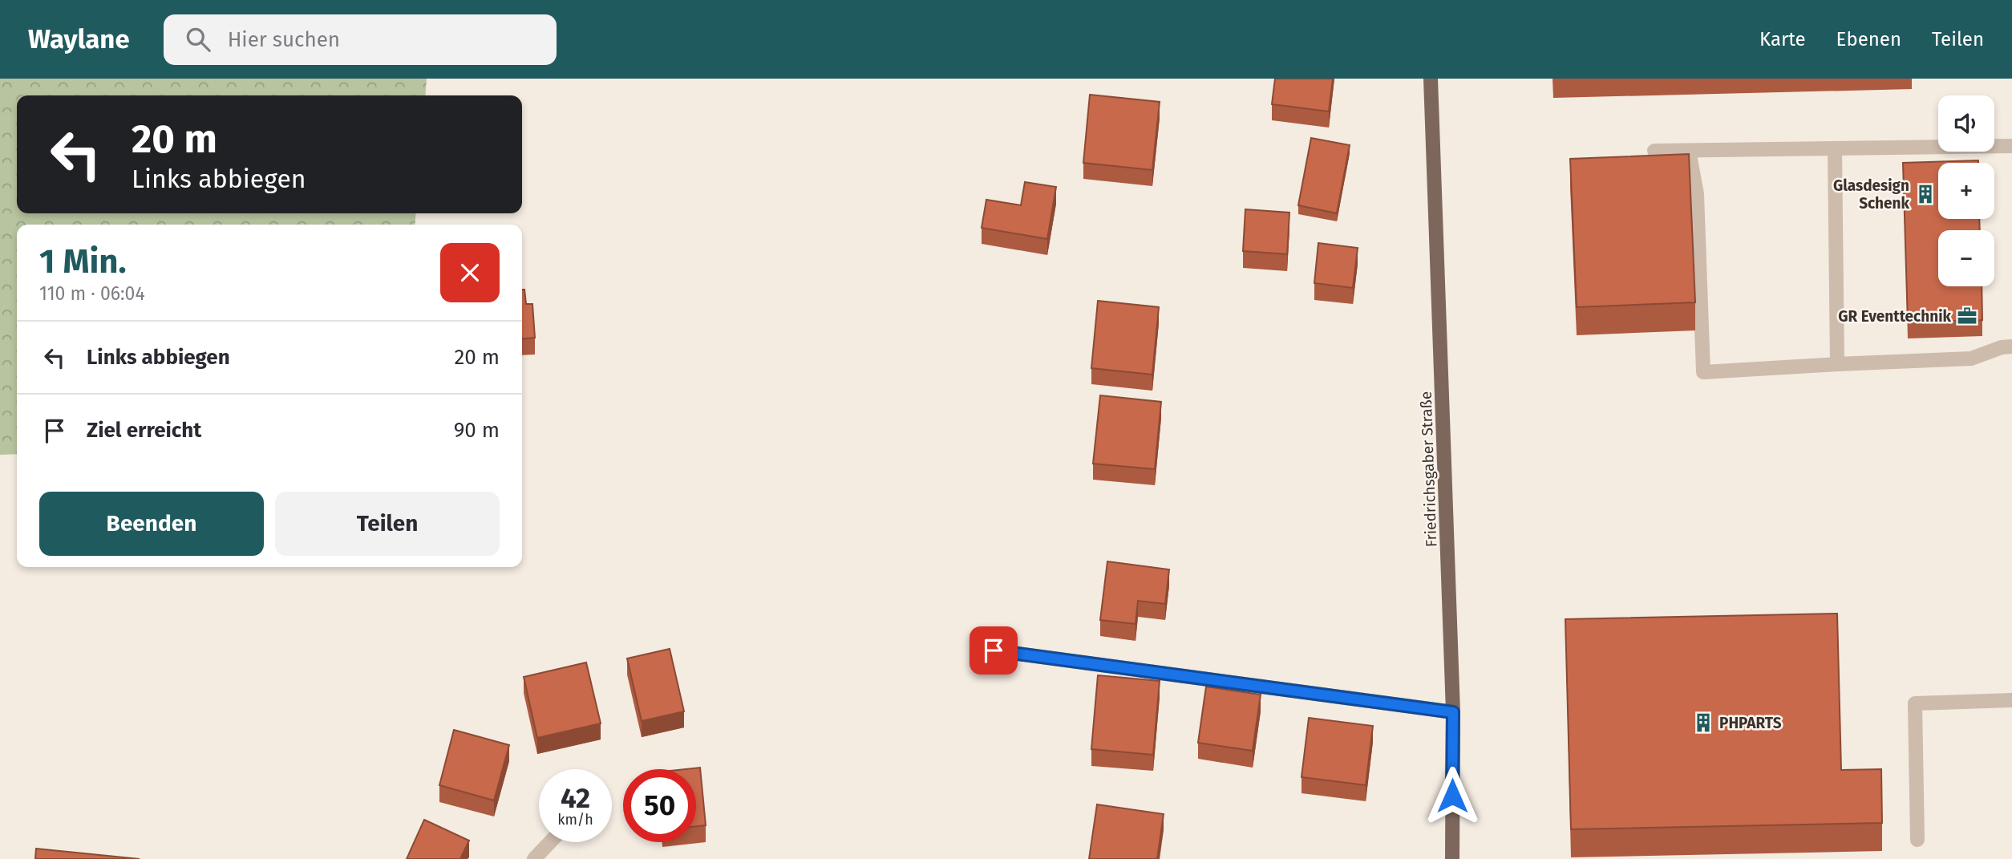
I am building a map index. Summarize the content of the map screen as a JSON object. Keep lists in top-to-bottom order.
{
  "streets": {
    "main road": ["Friedrichsgaber Straße"]
  },
  "places": {
    "building": ["Glasdesign Schenk", "PHPARTS"],
    "office": ["GR Eventtechnik"]
  },
  "page": {
    "header": "Waylane",
    "search": "Hier suchen",
    "nav": ["Karte", "Ebenen", "Teilen"],
    "map_buttons": ["+", "−"],
    "turn": ["20 m", "Links abbiegen"],
    "heading": ["1 Min.", "110 m · 06:04"],
    "list": [
      {
        "name": "Links abbiegen",
        "value": "20 m"
      },
      {
        "name": "Ziel erreicht",
        "value": "90 m"
      }
    ],
    "buttons": ["Beenden", "Teilen"],
    "speed": "42 km/h",
    "limit": "50"
  }
}
